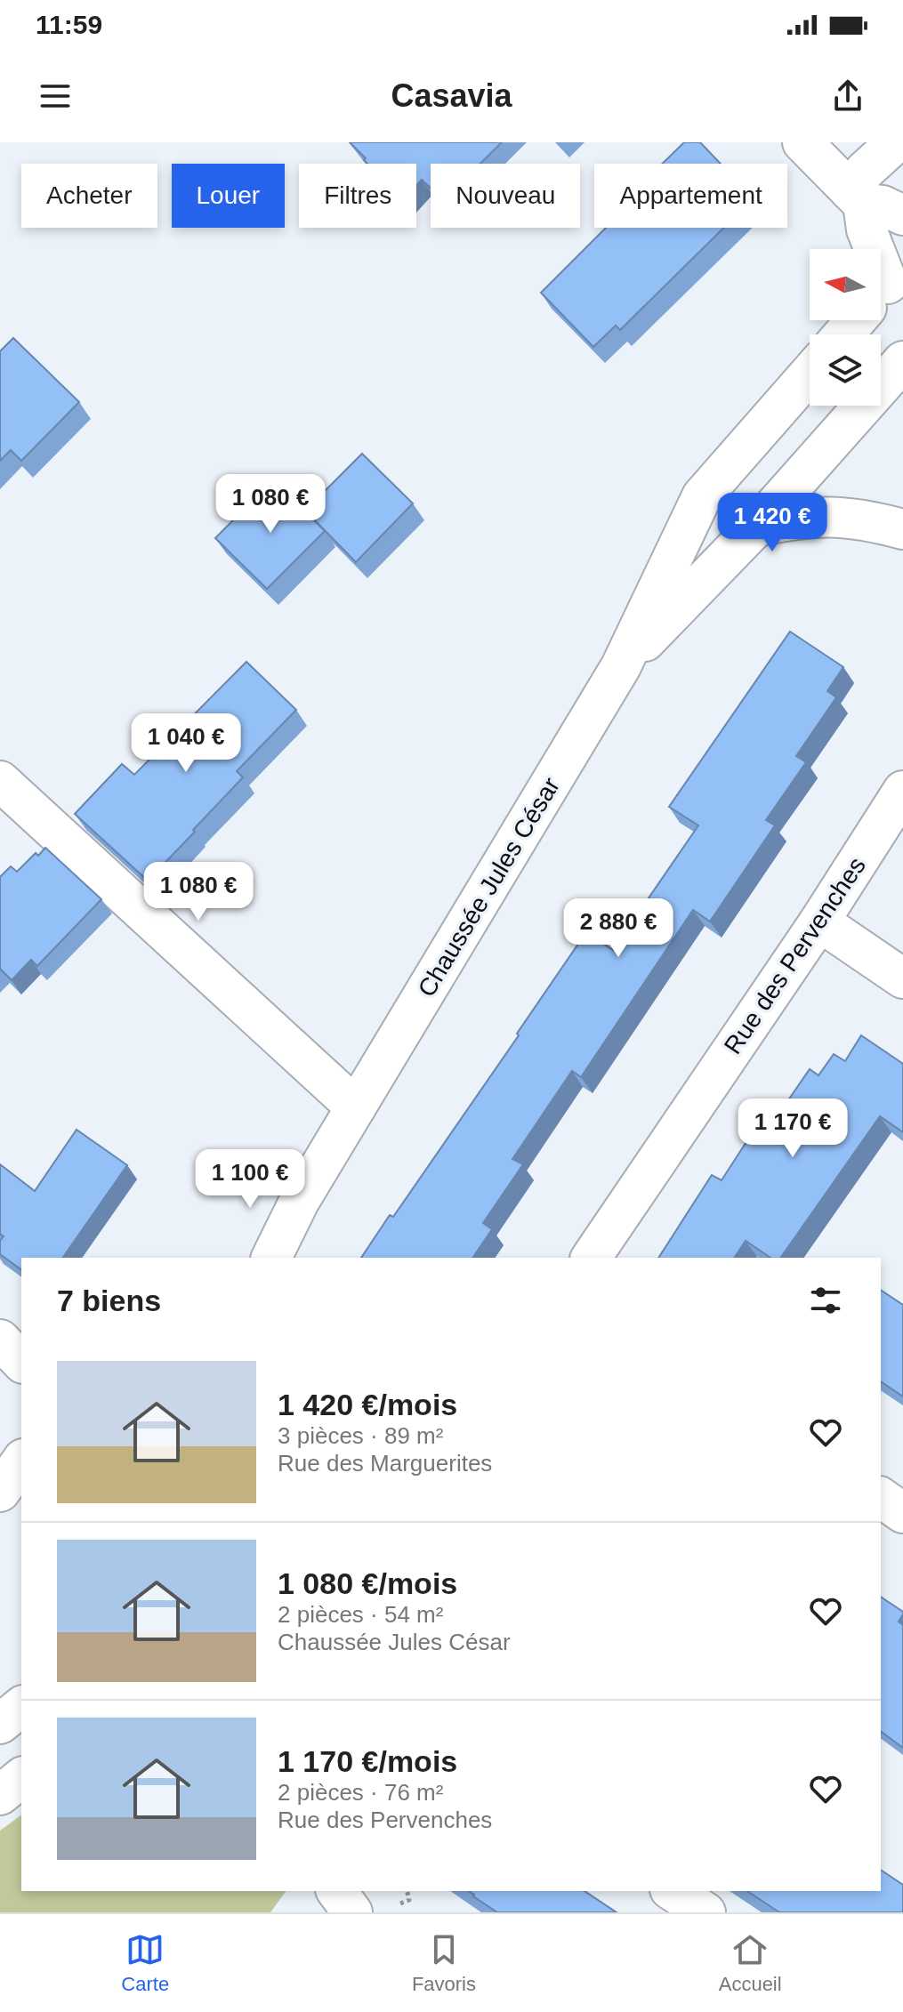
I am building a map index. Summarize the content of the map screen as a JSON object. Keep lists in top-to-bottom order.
{
  "streets": {
    "street": ["Chaussée Jules César", "Rue des Pervenches"]
  },
  "north": "left",
  "page": {
    "status": "11:59",
    "header": "Casavia",
    "chip": [
      "Acheter",
      "Louer",
      "Filtres",
      "Nouveau",
      "Appartement"
    ],
    "price": [
      "1 080 €",
      "1 420 €",
      "1 040 €",
      "1 080 €",
      "2 880 €",
      "1 170 €",
      "1 100 €"
    ],
    "heading": "7 biens",
    "list": [
      {
        "name": "1 420 €/mois",
        "note": "3 pièces · 89 m² · Rue des Marguerites"
      },
      {
        "name": "1 080 €/mois",
        "note": "2 pièces · 54 m² · Chaussée Jules César"
      },
      {
        "name": "1 170 €/mois",
        "note": "2 pièces · 76 m² · Rue des Pervenches"
      }
    ],
    "tabs": ["Carte", "Favoris", "Accueil"]
  }
}
